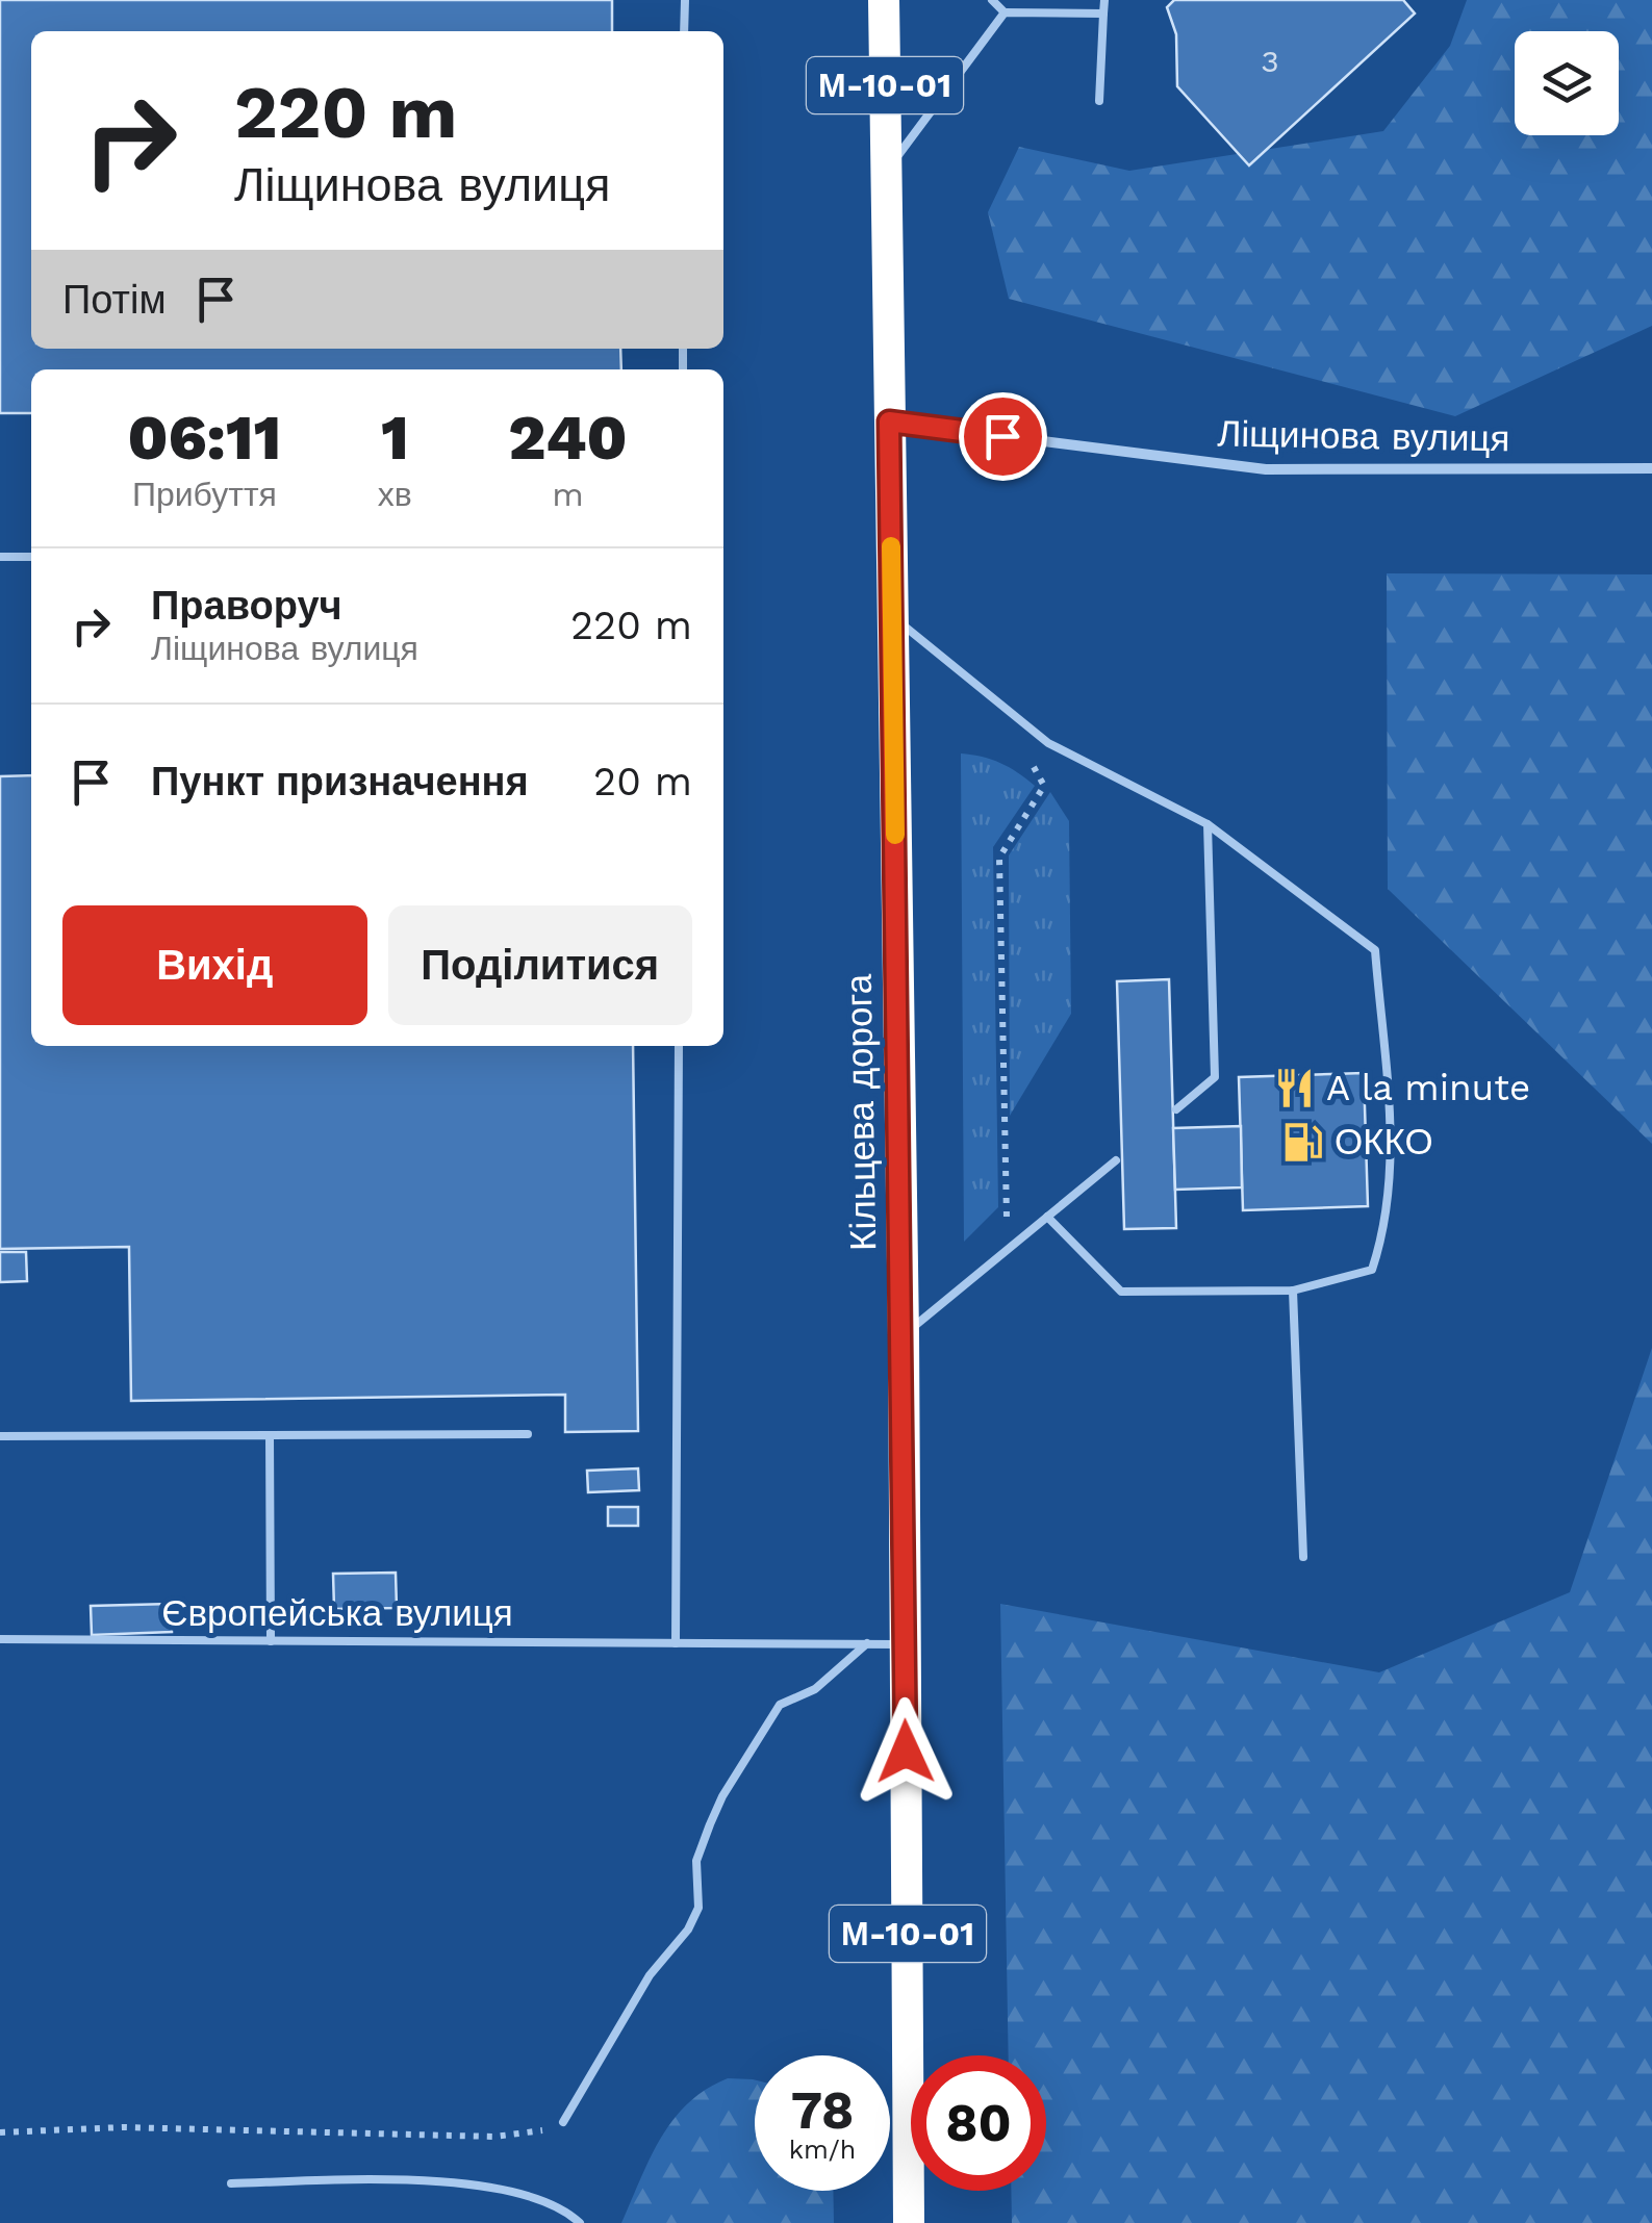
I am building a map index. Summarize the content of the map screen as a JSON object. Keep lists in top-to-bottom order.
{
  "streets": {
    "highway": ["М-10-01", "Кільцева дорога"],
    "street": ["Ліщинова вулиця"],
    "lane": ["Європейська вулиця"]
  },
  "crossings": [
    ["Ліщинова вулиця", "Кільцева дорога"],
    ["Кільцева дорога", "Європейська вулиця"]
  ],
  "places": {
    "restaurant": ["A la minute"],
    "fuel station": ["ОККО"]
  },
  "house_numbers": ["3"],
  "page": {
    "turn": ["220 m", "Ліщинова вулиця"],
    "then": "Потім",
    "eta": [
      "06:11",
      "Прибуття",
      "1",
      "хв",
      "240",
      "m"
    ],
    "list": [
      {
        "name": "Праворуч",
        "note": "Ліщинова вулиця",
        "value": "220 m"
      },
      {
        "name": "Пункт призначення",
        "value": "20 m"
      }
    ],
    "buttons": ["Вихід", "Поділитися"],
    "speed": "78 km/h",
    "limit": "80"
  }
}
